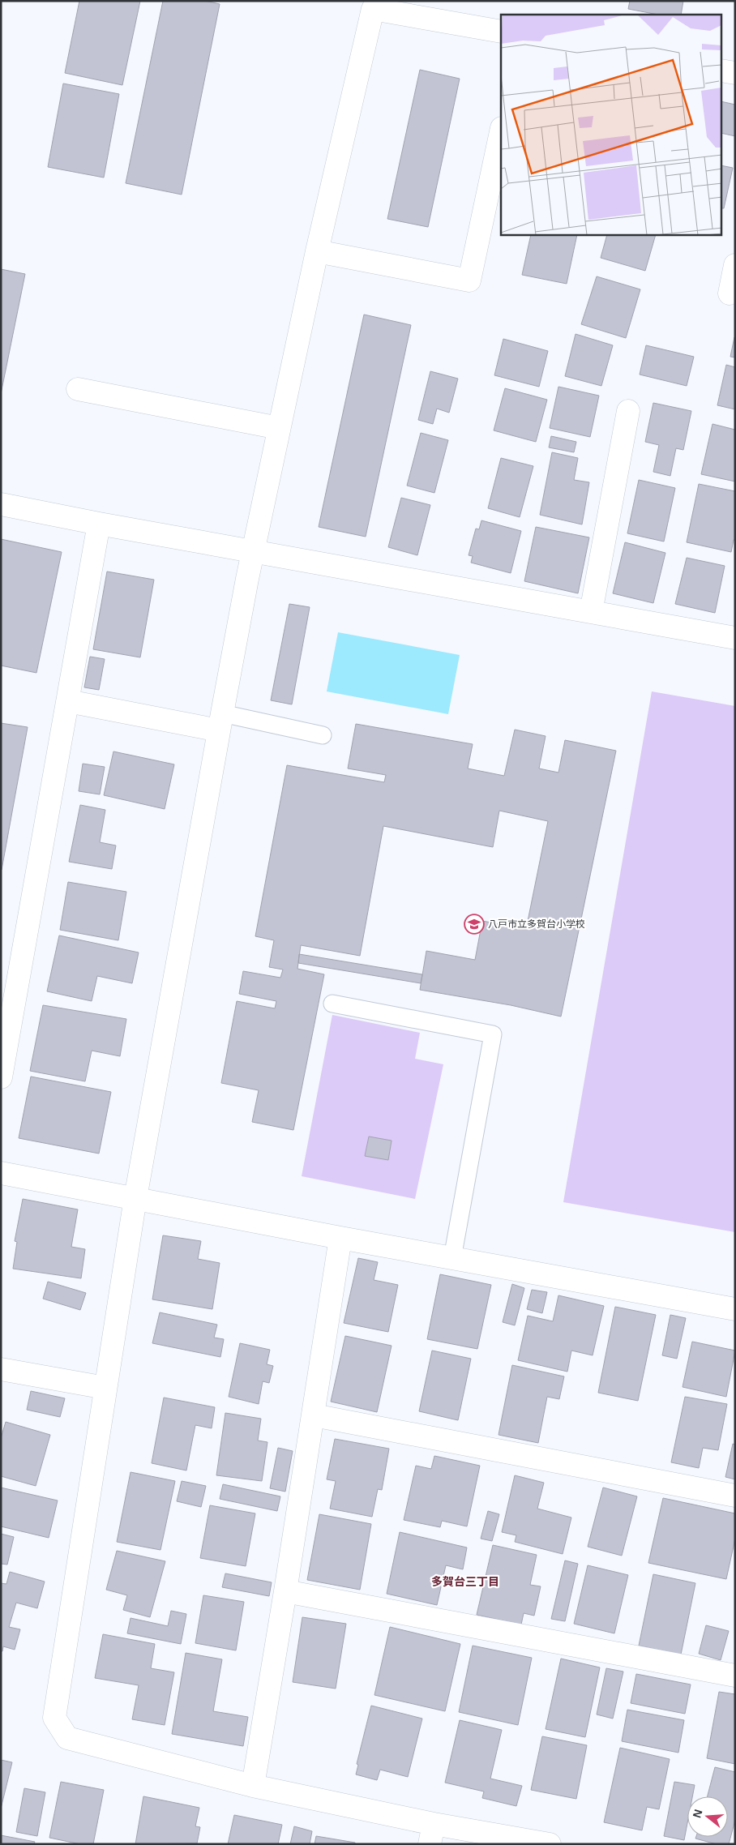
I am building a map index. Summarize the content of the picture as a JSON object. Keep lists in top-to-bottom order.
{
  "districts": ["多賀台三丁目"],
  "places": {
    "school or university": ["八戸市立多賀台小学校"]
  },
  "north": "left"
}
